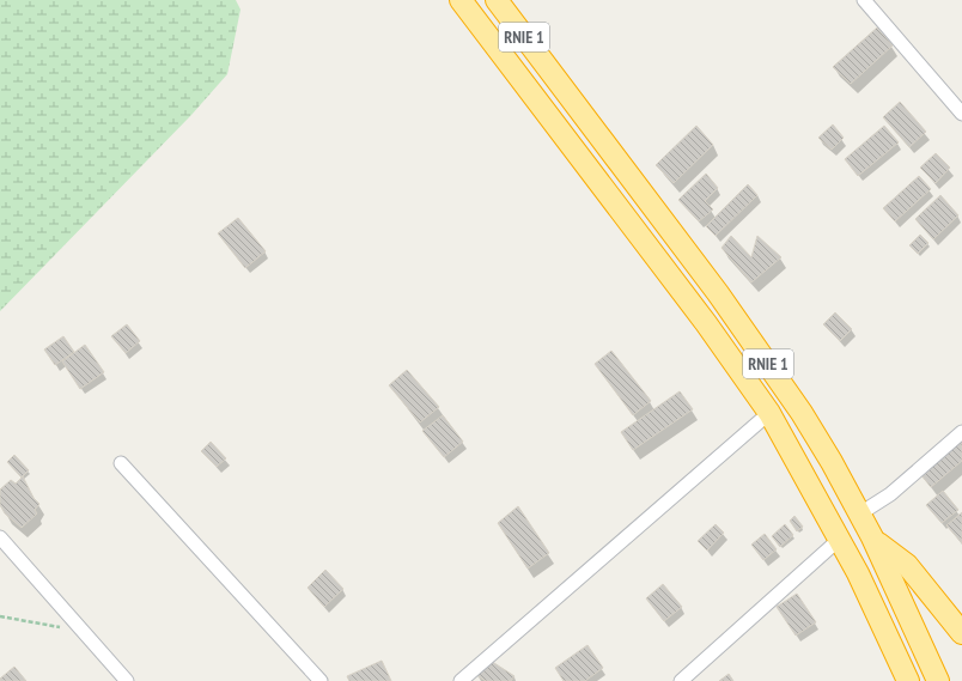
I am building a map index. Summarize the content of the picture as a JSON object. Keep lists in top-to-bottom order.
{
  "streets": {
    "highway": ["RNIE 1"]
  }
}
